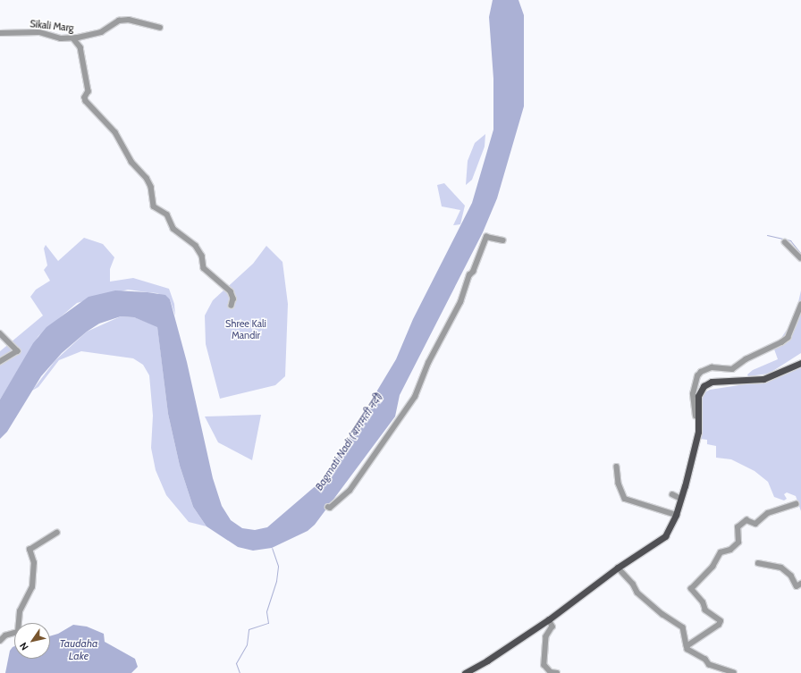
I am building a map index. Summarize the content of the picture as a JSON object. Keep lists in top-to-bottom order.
{
  "streets": {
    "street": ["Sikali Marg"]
  },
  "water": ["Bagmati Nadi (बागमती नदी)", "Taudaha Lake"],
  "parks": ["Shree Kali Mandir"],
  "north": "bottom left"
}
